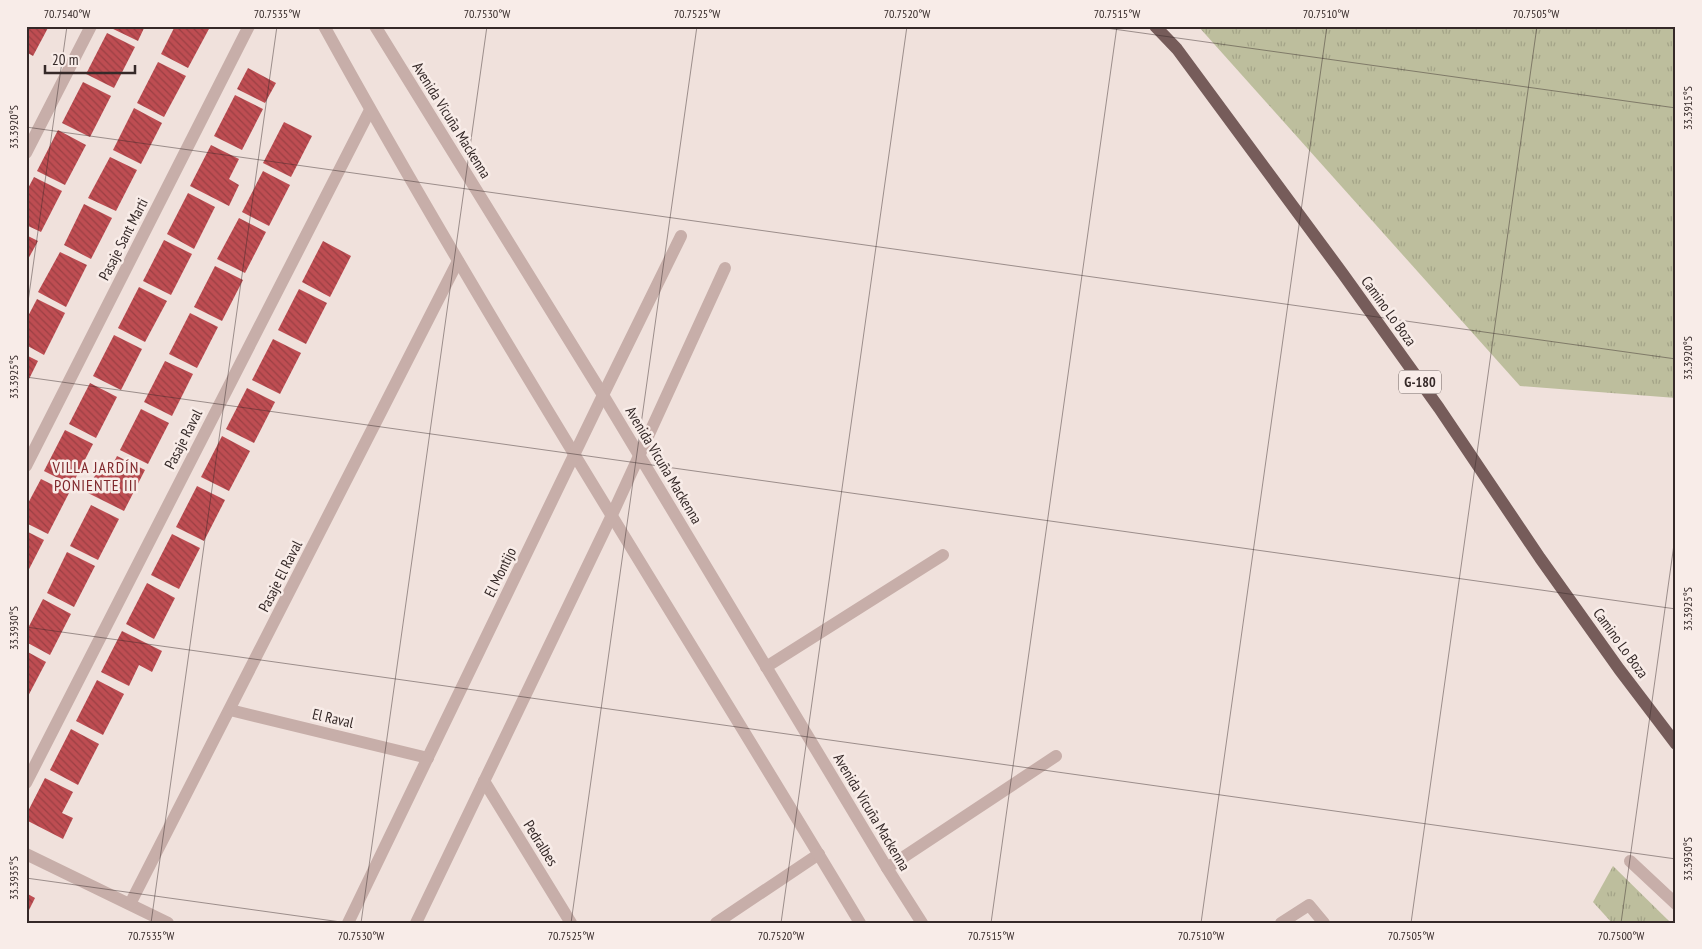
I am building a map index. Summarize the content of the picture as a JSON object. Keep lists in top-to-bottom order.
{
  "streets": {
    "main road": ["Camino Lo Boza", "G-180"],
    "street": [
      "Avenida Vicuña Mackenna",
      "Pasaje Sant Marti",
      "Pasaje Raval",
      "El Montijo",
      "Pasaje El Raval",
      "El Raval",
      "Pedralbes"
    ]
  },
  "crossings": [
    ["Avenida Vicuña Mackenna", "El Montijo"],
    ["El Montijo", "El Raval"],
    ["Pasaje El Raval", "El Raval"]
  ],
  "districts": ["VILLA JARDÍN PONIENTE III"],
  "scale_bar": "20 m",
  "coordinates": [
    "70.7540°W",
    "70.7535°W",
    "70.7530°W",
    "70.7525°W",
    "70.7520°W",
    "70.7515°W",
    "70.7510°W",
    "70.7505°W",
    "33.3915°S",
    "33.3920°S",
    "33.3925°S",
    "33.3930°S",
    "33.3935°S",
    "70.7500°W"
  ]
}
